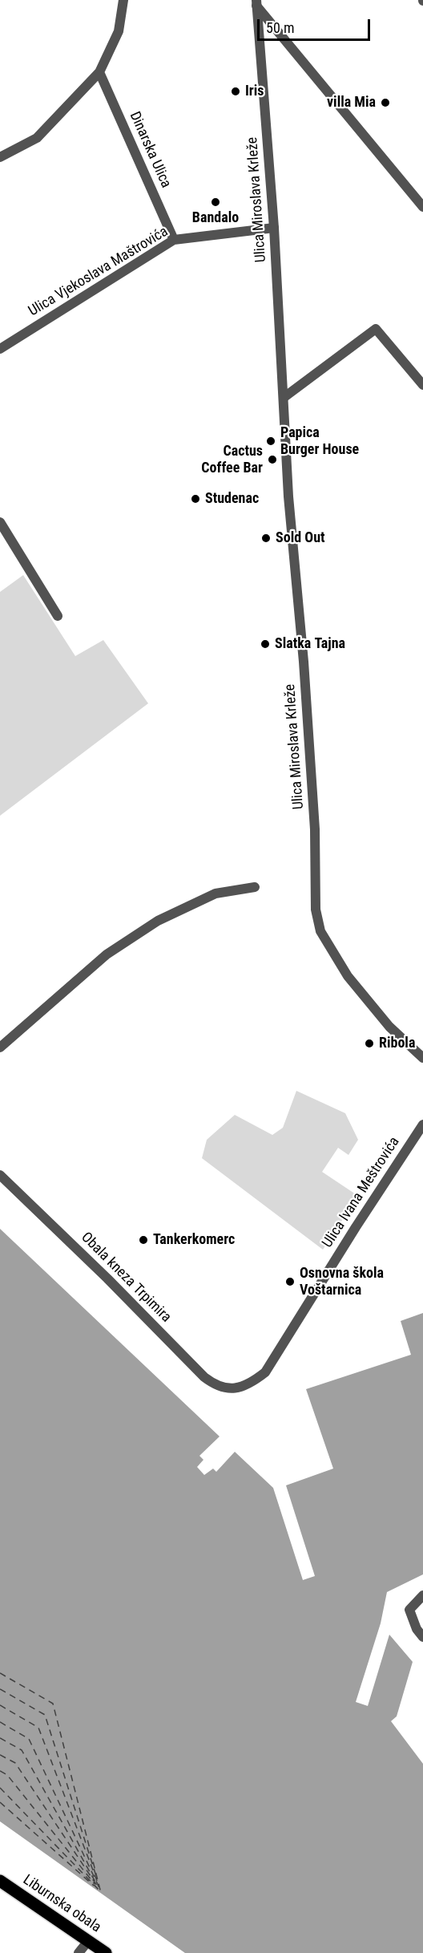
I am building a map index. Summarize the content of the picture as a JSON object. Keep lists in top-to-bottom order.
{
  "streets": {
    "main road": ["Liburnska obala"],
    "street": [
      "Dinarska Ulica",
      "Ulica Miroslava Krleže",
      "Ulica Vjekoslava Maštrovića",
      "Ulica Ivana Meštrovića",
      "Obala kneza Trpimira"
    ]
  },
  "crossings": [
    ["Dinarska Ulica", "Ulica Vjekoslava Maštrovića"],
    ["Ulica Miroslava Krleže", "Ulica Vjekoslava Maštrovića"],
    ["Ulica Ivana Meštrovića", "Obala kneza Trpimira"]
  ],
  "places": [
    "Iris",
    "villa Mia",
    "Bandalo",
    "Papica Burger House",
    "Cactus Coffee Bar",
    "Studenac",
    "Sold Out",
    "Slatka Tajna",
    "Ribola",
    "Tankerkomerc",
    "Osnovna škola Voštarnica"
  ],
  "scale_bar": "50 m"
}
